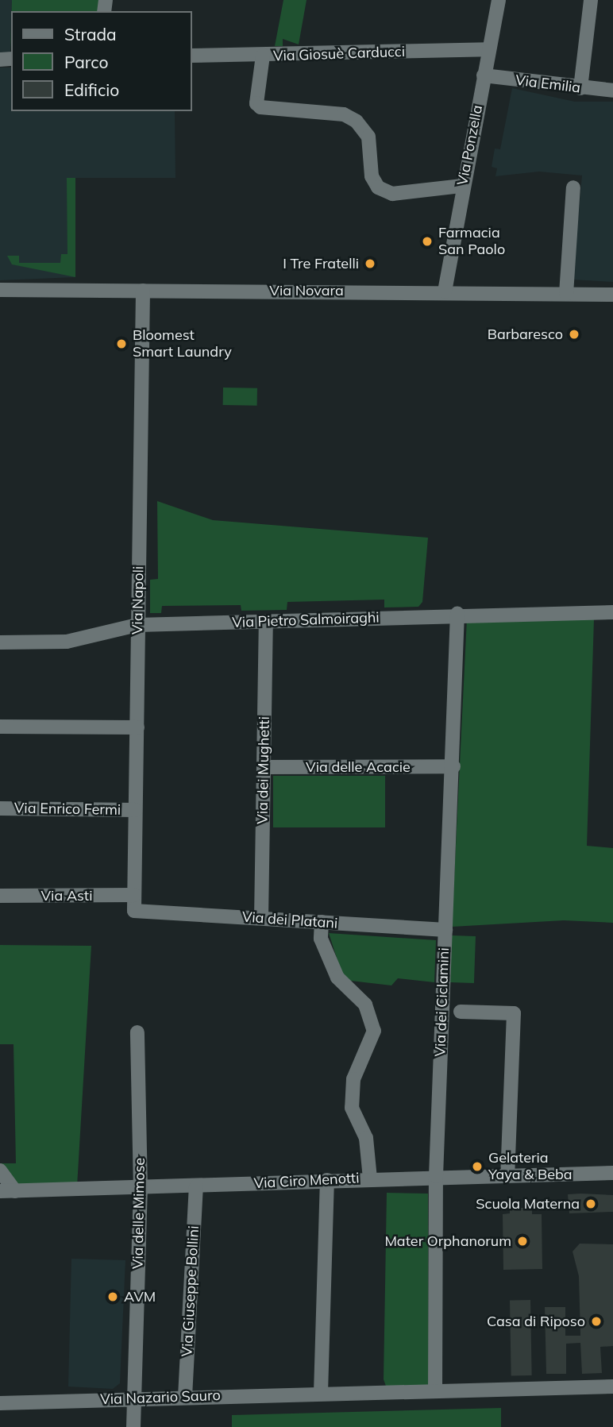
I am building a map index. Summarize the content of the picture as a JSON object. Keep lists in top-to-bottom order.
{
  "streets": {
    "street": [
      "Via Giosuè Carducci",
      "Via Emilia",
      "Via Ponzella",
      "Via Novara",
      "Via Napoli",
      "Via Pietro Salmoiraghi",
      "Via delle Acacie",
      "Via dei Mughetti",
      "Via Enrico Fermi",
      "Via Asti",
      "Via dei Platani",
      "Via dei Ciclamini",
      "Via Ciro Menotti",
      "Via delle Mimose",
      "Via Giuseppe Bollini",
      "Via Nazario Sauro"
    ]
  },
  "crossings": [
    ["Via Giosuè Carducci", "Via Ponzella"],
    ["Via Emilia", "Via Ponzella"],
    ["Via Ponzella", "Via Novara"],
    ["Via Novara", "Via Napoli"],
    ["Via Napoli", "Via Pietro Salmoiraghi"],
    ["Via Napoli", "Via Enrico Fermi"],
    ["Via Napoli", "Via Asti"],
    ["Via Napoli", "Via dei Platani"],
    ["Via Pietro Salmoiraghi", "Via dei Mughetti"],
    ["Via Pietro Salmoiraghi", "Via dei Ciclamini"],
    ["Via delle Acacie", "Via dei Mughetti"],
    ["Via delle Acacie", "Via dei Ciclamini"],
    ["Via dei Mughetti", "Via dei Platani"],
    ["Via dei Platani", "Via dei Ciclamini"],
    ["Via dei Ciclamini", "Via Ciro Menotti"],
    ["Via dei Ciclamini", "Via Nazario Sauro"],
    ["Via Ciro Menotti", "Via delle Mimose"],
    ["Via Ciro Menotti", "Via Giuseppe Bollini"],
    ["Via delle Mimose", "Via Nazario Sauro"],
    ["Via Giuseppe Bollini", "Via Nazario Sauro"]
  ],
  "places": [
    "Farmacia San Paolo",
    "I Tre Fratelli",
    "Barbaresco",
    "Bloomest Smart Laundry",
    "Gelateria Yaya & Beba",
    "Scuola Materna",
    "Mater Orphanorum",
    "AVM",
    "Casa di Riposo"
  ],
  "legend": ["Strada", "Parco", "Edificio"]
}
